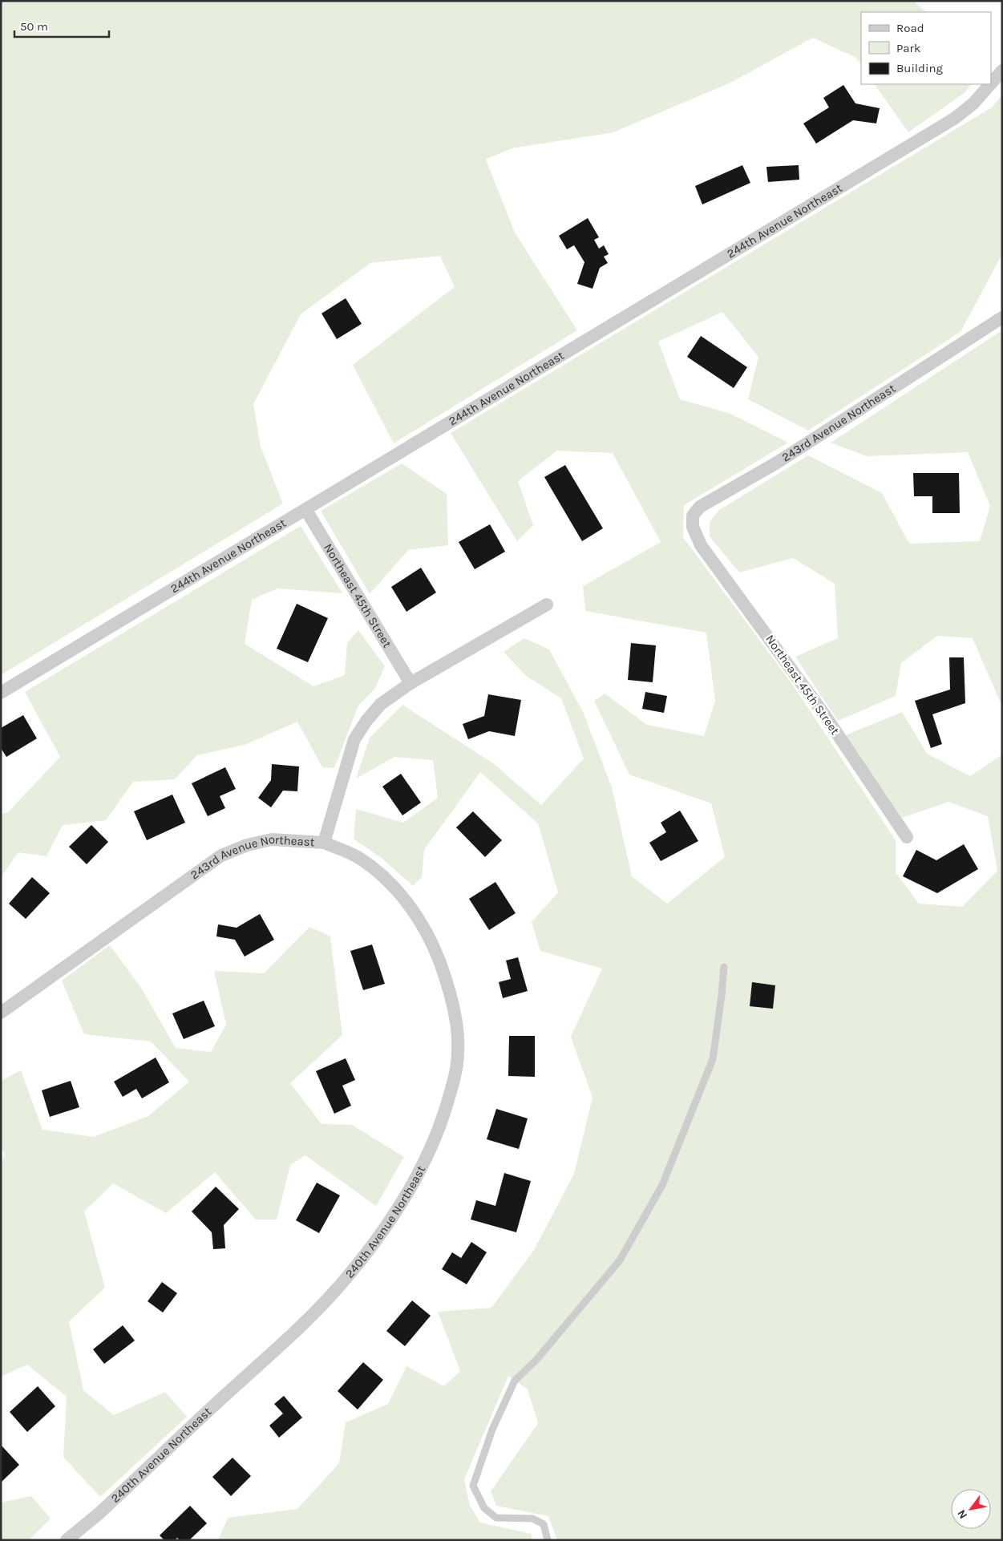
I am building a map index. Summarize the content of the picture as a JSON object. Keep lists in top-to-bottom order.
{
  "streets": {
    "street": [
      "244th Avenue Northeast",
      "243rd Avenue Northeast",
      "Northeast 45th Street",
      "240th Avenue Northeast"
    ]
  },
  "crossings": [
    ["244th Avenue Northeast", "Northeast 45th Street"],
    ["243rd Avenue Northeast", "Northeast 45th Street"],
    ["243rd Avenue Northeast", "240th Avenue Northeast"]
  ],
  "legend": ["Road", "Park", "Building"],
  "scale_bar": "50 m",
  "north": "bottom left"
}
